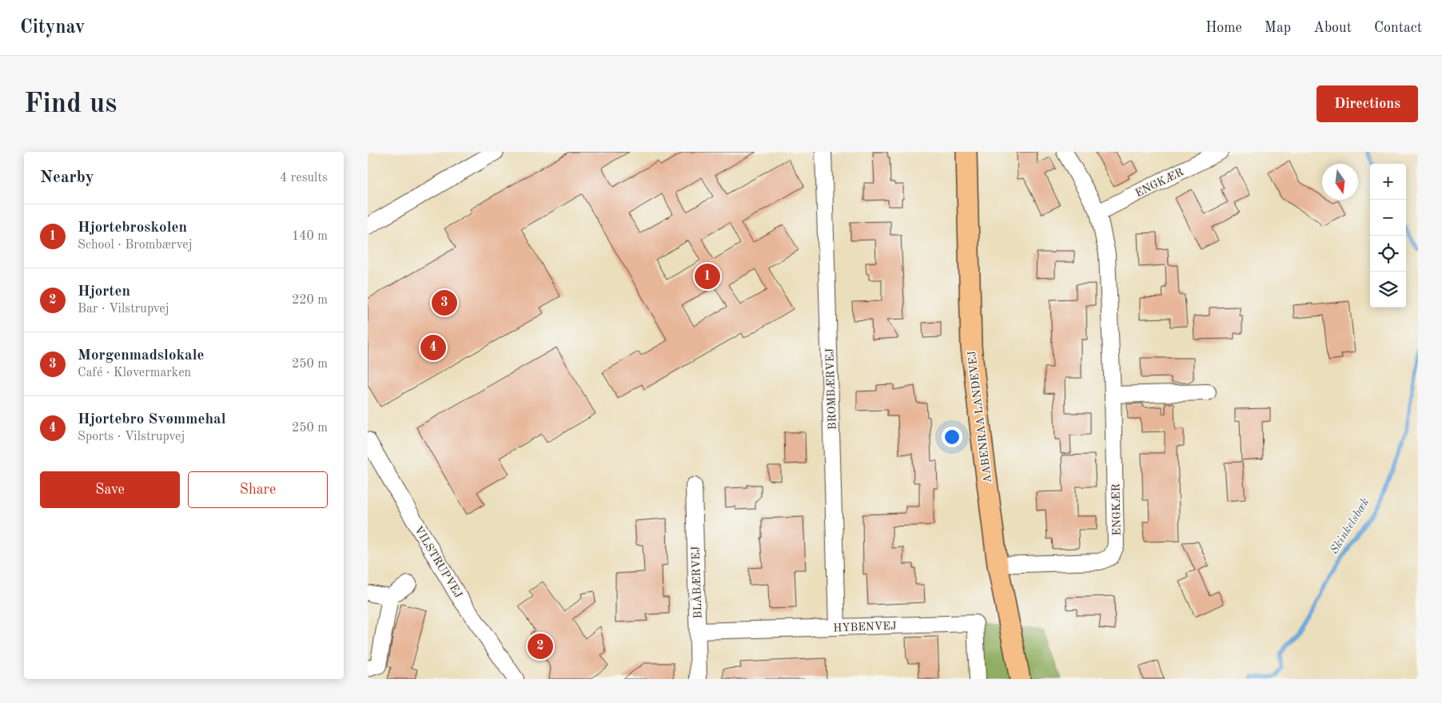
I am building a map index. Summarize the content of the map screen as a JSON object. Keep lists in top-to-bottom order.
{
  "streets": {
    "main road": ["AABENRAA LANDEVEJ"],
    "street": [
      "ENGKÆR",
      "BROMBÆRVEJ",
      "VILSTRUPVEJ",
      "BLÅBÆRVEJ",
      "HYBENVEJ"
    ]
  },
  "crossings": [
    ["ENGKÆR", "AABENRAA LANDEVEJ"],
    ["BROMBÆRVEJ", "HYBENVEJ"],
    ["BLÅBÆRVEJ", "HYBENVEJ"]
  ],
  "water": ["Skinkelsbæk"],
  "north": "bottom",
  "page": {
    "header": "Citynav",
    "nav": [
      "Home",
      "Map",
      "About",
      "Contact"
    ],
    "buttons": [
      "Directions",
      ["Save", "Share"]
    ],
    "title": "Find us",
    "heading": ["Nearby", "4 results"],
    "map_buttons": ["+", "−"],
    "list": [
      {
        "mark": "1",
        "name": "Hjortebroskolen",
        "note": "School · Brombærvej",
        "value": "140 m"
      },
      {
        "mark": "2",
        "name": "Hjorten",
        "note": "Bar · Vilstrupvej",
        "value": "220 m"
      },
      {
        "mark": "3",
        "name": "Morgenmadslokale",
        "note": "Café · Kløvermarken",
        "value": "250 m"
      },
      {
        "mark": "4",
        "name": "Hjortebro Svømmehal",
        "note": "Sports · Vilstrupvej",
        "value": "250 m"
      }
    ],
    "pins": [
      "1",
      "3",
      "4",
      "2"
    ]
  }
}
